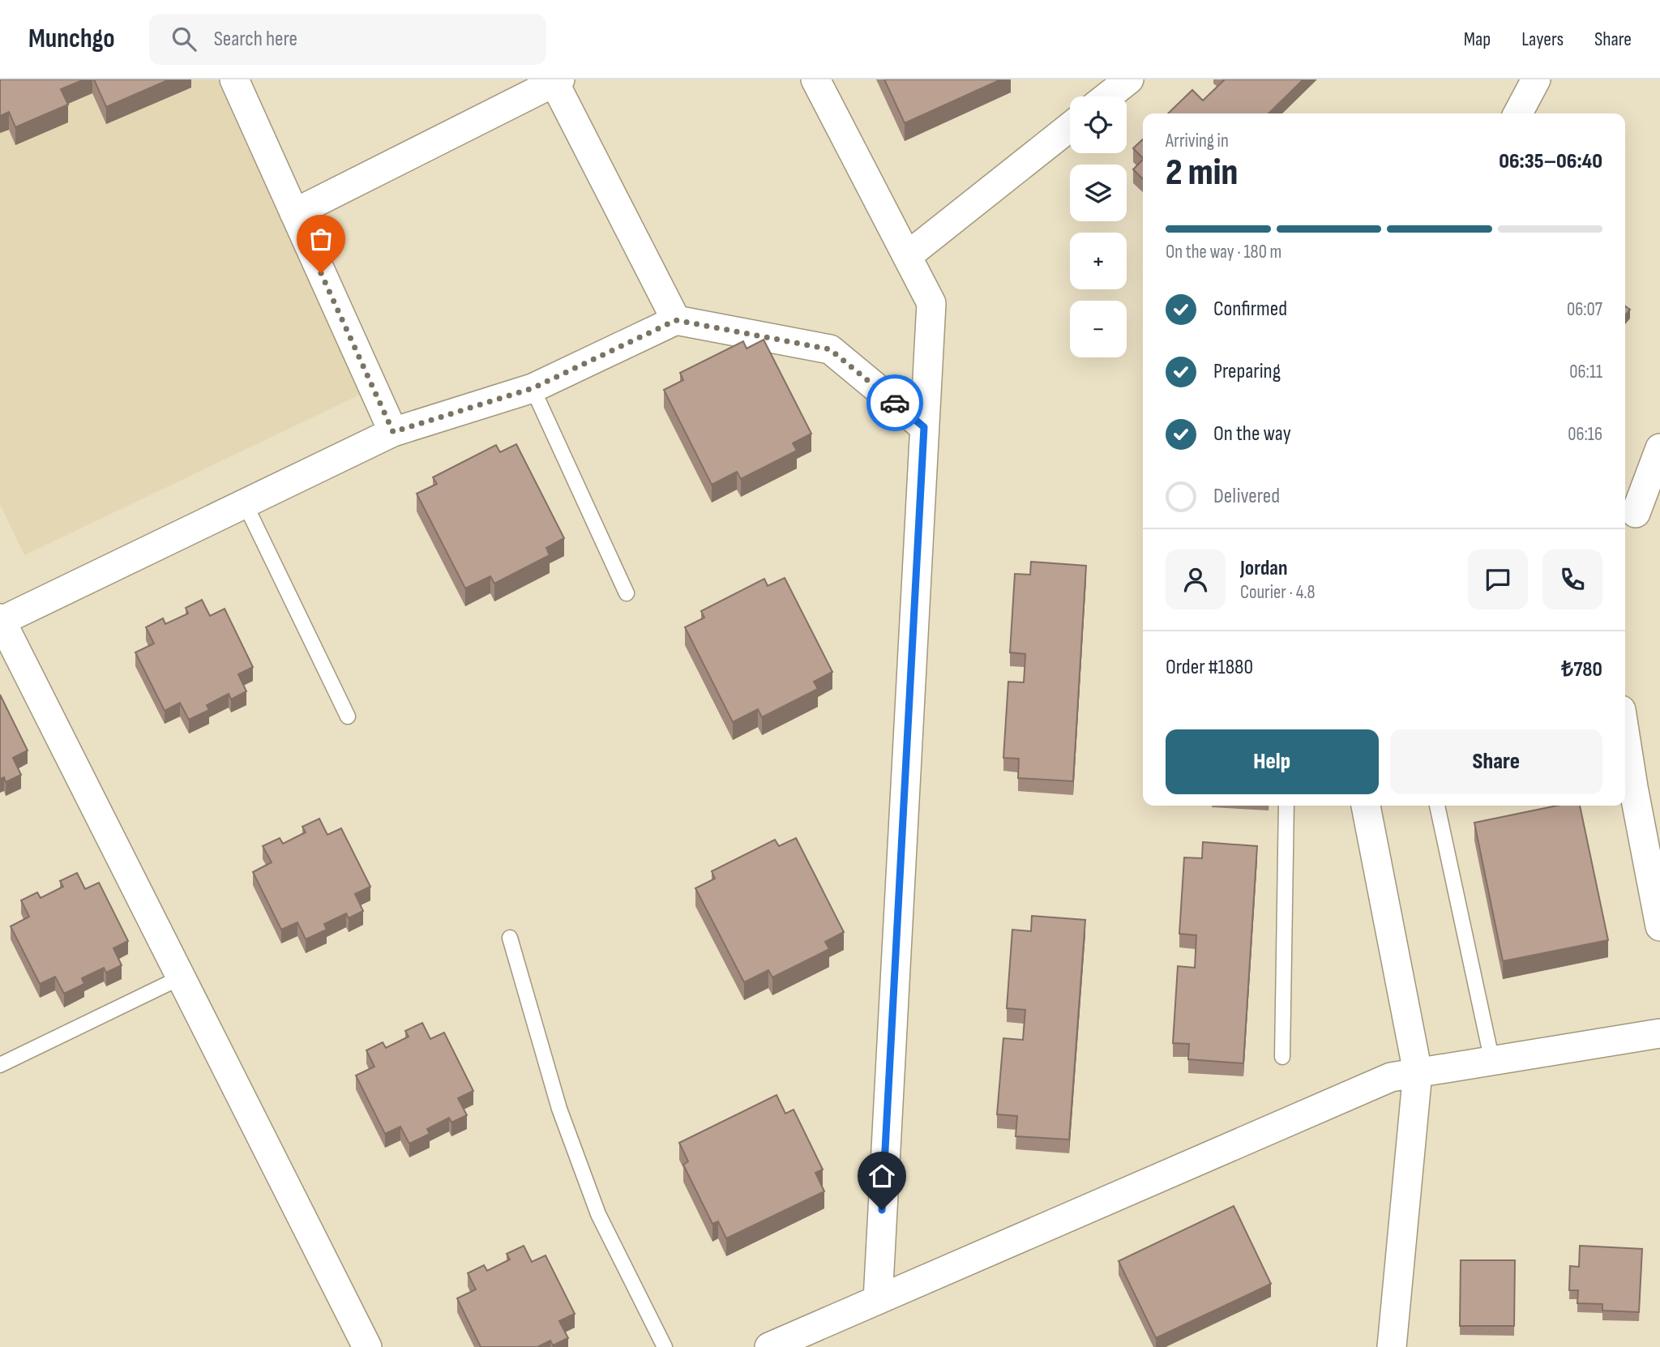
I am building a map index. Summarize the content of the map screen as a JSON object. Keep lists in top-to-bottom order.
{
  "page": {
    "header": "Munchgo",
    "search": "Search here",
    "nav": ["Map", "Layers", "Share"],
    "map_buttons": ["+", "−"],
    "heading": ["2 min", "Arriving in", "06:35–06:40"],
    "panel": [
      "Jordan",
      "Courier · 4.8",
      "Order #1880",
      "₺780"
    ],
    "bar": "On the way · 180 m",
    "list": [
      ["Confirmed", "06:07"],
      ["Preparing", "06:11"],
      ["On the way", "06:16"],
      "Delivered"
    ],
    "buttons": ["Help", "Share"]
  }
}
